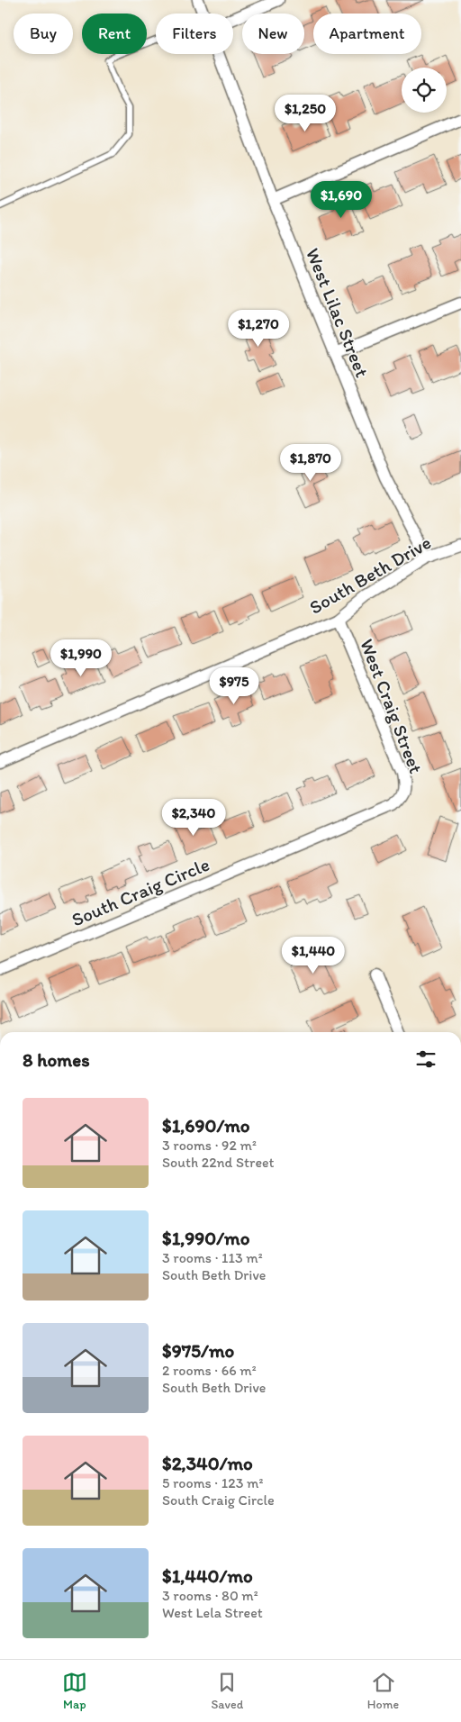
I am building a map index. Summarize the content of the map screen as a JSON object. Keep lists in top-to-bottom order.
{
  "streets": {
    "street": [
      "West Lilac Street",
      "South Beth Drive",
      "West Craig Street",
      "South Craig Circle"
    ]
  },
  "crossings": [
    ["West Lilac Street", "South Beth Drive"],
    ["South Beth Drive", "West Craig Street"],
    ["West Craig Street", "South Craig Circle"]
  ],
  "page": {
    "chip": [
      "Buy",
      "Rent",
      "Filters",
      "New",
      "Apartment"
    ],
    "price": [
      "$1,250",
      "$1,690",
      "$1,270",
      "$1,870",
      "$1,990",
      "$975",
      "$2,340",
      "$1,440"
    ],
    "heading": "8 homes",
    "list": [
      {
        "name": "$1,690/mo",
        "note": "3 rooms · 92 m² · South 22nd Street"
      },
      {
        "name": "$1,990/mo",
        "note": "3 rooms · 113 m² · South Beth Drive"
      },
      {
        "name": "$975/mo",
        "note": "2 rooms · 66 m² · South Beth Drive"
      },
      {
        "name": "$2,340/mo",
        "note": "5 rooms · 123 m² · South Craig Circle"
      },
      {
        "name": "$1,440/mo",
        "note": "3 rooms · 80 m² · West Lela Street"
      }
    ],
    "tabs": ["Map", "Saved", "Home"]
  }
}
